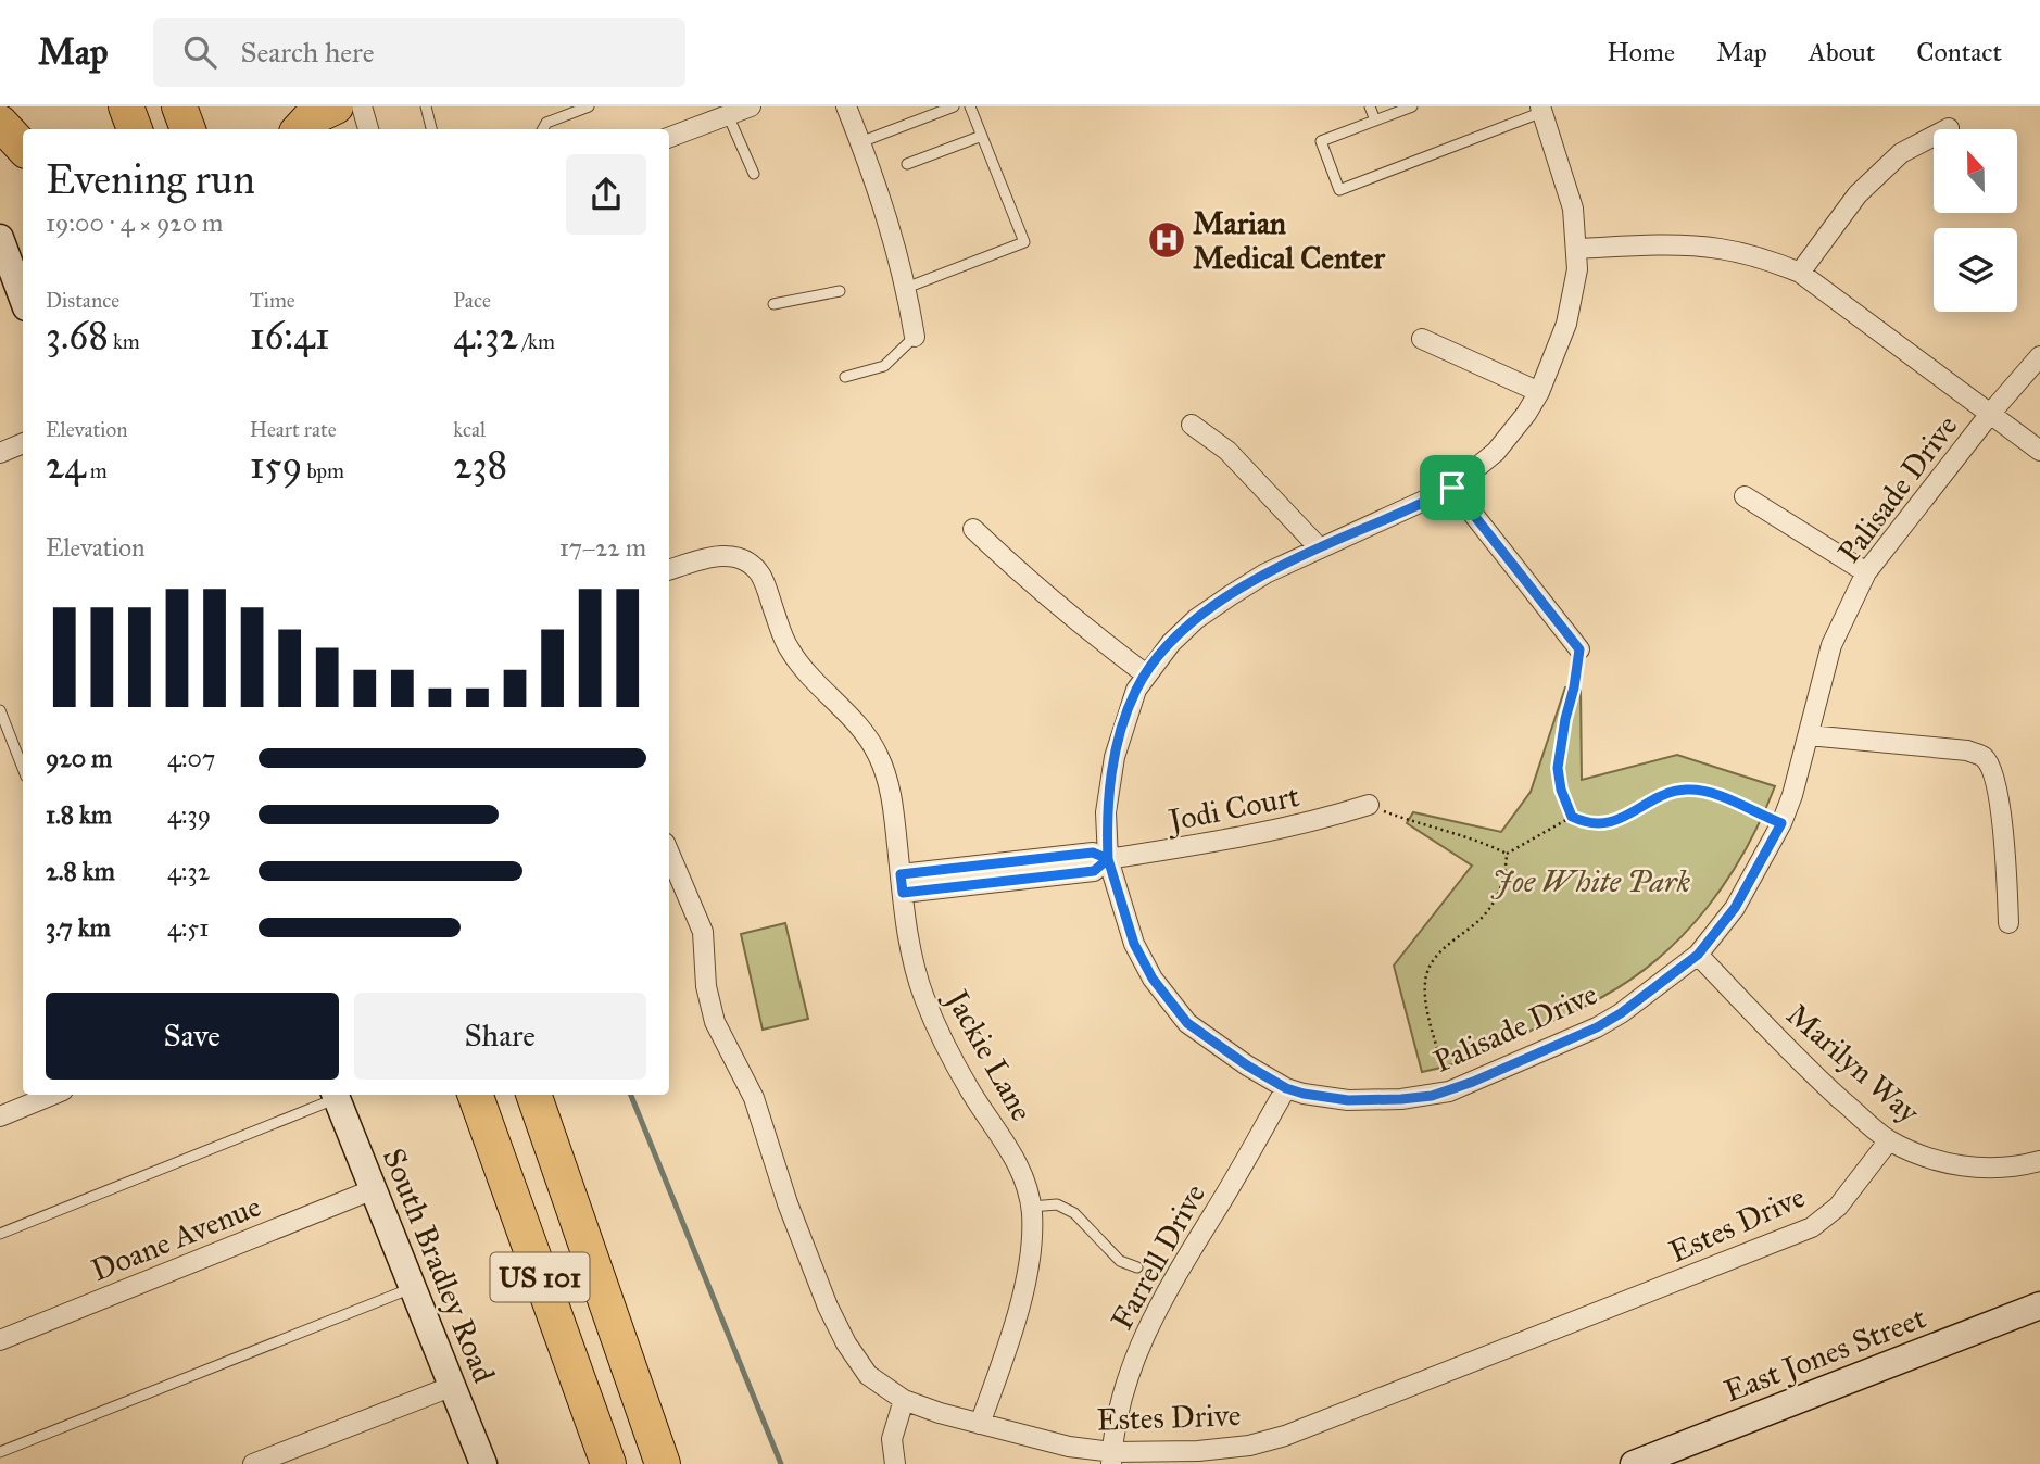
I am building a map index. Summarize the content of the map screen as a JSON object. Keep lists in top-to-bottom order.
{
  "streets": {
    "highway": ["US 101"],
    "street": [
      "Palisade Drive",
      "Jodi Court",
      "Jackie Lane",
      "Marilyn Way",
      "Estes Drive",
      "Doane Avenue",
      "Farrell Drive",
      "South Bradley Road",
      "East Jones Street"
    ]
  },
  "crossings": [
    ["Palisade Drive", "Jodi Court"],
    ["Palisade Drive", "Marilyn Way"],
    ["Palisade Drive", "Farrell Drive"],
    ["Jodi Court", "Jackie Lane"],
    ["Jackie Lane", "Estes Drive"],
    ["Marilyn Way", "Estes Drive"],
    ["Estes Drive", "Farrell Drive"],
    ["Doane Avenue", "South Bradley Road"]
  ],
  "parks": ["Joe White Park"],
  "places": {
    "hospital": ["Marian Medical Center"]
  },
  "north": "top",
  "page": {
    "header": "Map",
    "search": "Search here",
    "nav": [
      "Home",
      "Map",
      "About",
      "Contact"
    ],
    "heading": ["Evening run", "19:00 · 4 × 920 m"],
    "stats": [
      ["Distance", "3.68 km"],
      ["Time", "16:41"],
      ["Pace", "4:32 /km"],
      ["Elevation", "24 m"],
      ["Heart rate", "159 bpm"],
      ["kcal", "238"]
    ],
    "chart": ["Elevation", "17–22 m"],
    "list": [
      {
        "name": "920 m",
        "note": "4:07"
      },
      {
        "name": "1.8 km",
        "note": "4:39"
      },
      {
        "name": "2.8 km",
        "note": "4:32"
      },
      {
        "name": "3.7 km",
        "note": "4:51"
      }
    ],
    "buttons": ["Save", "Share"]
  }
}
